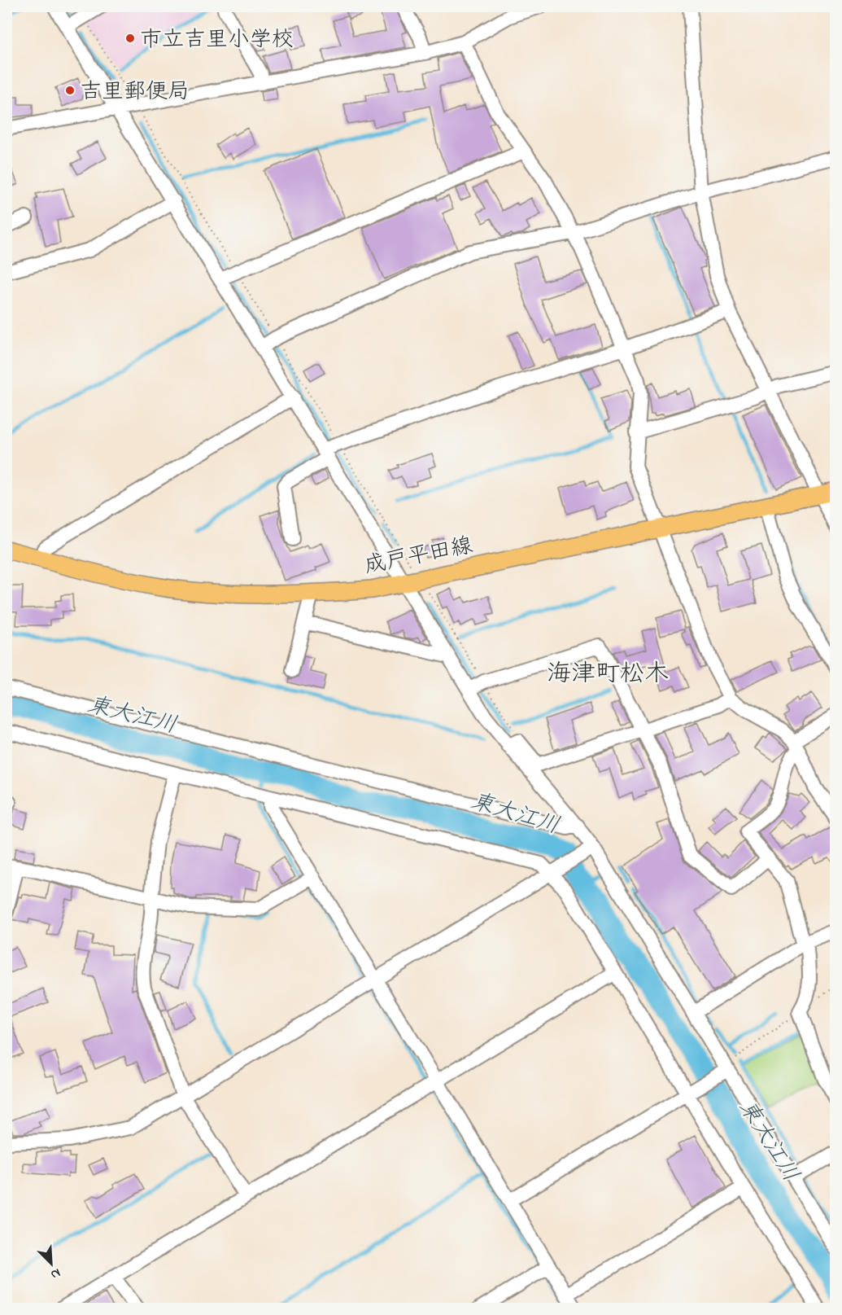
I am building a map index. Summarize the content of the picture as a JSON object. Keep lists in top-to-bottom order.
{
  "streets": {
    "main road": ["成戸平田線"]
  },
  "districts": ["海津町松木"],
  "water": ["東大江川"],
  "places": ["市立吉里小学校", "吉里郵便局"],
  "north": "bottom right"
}
